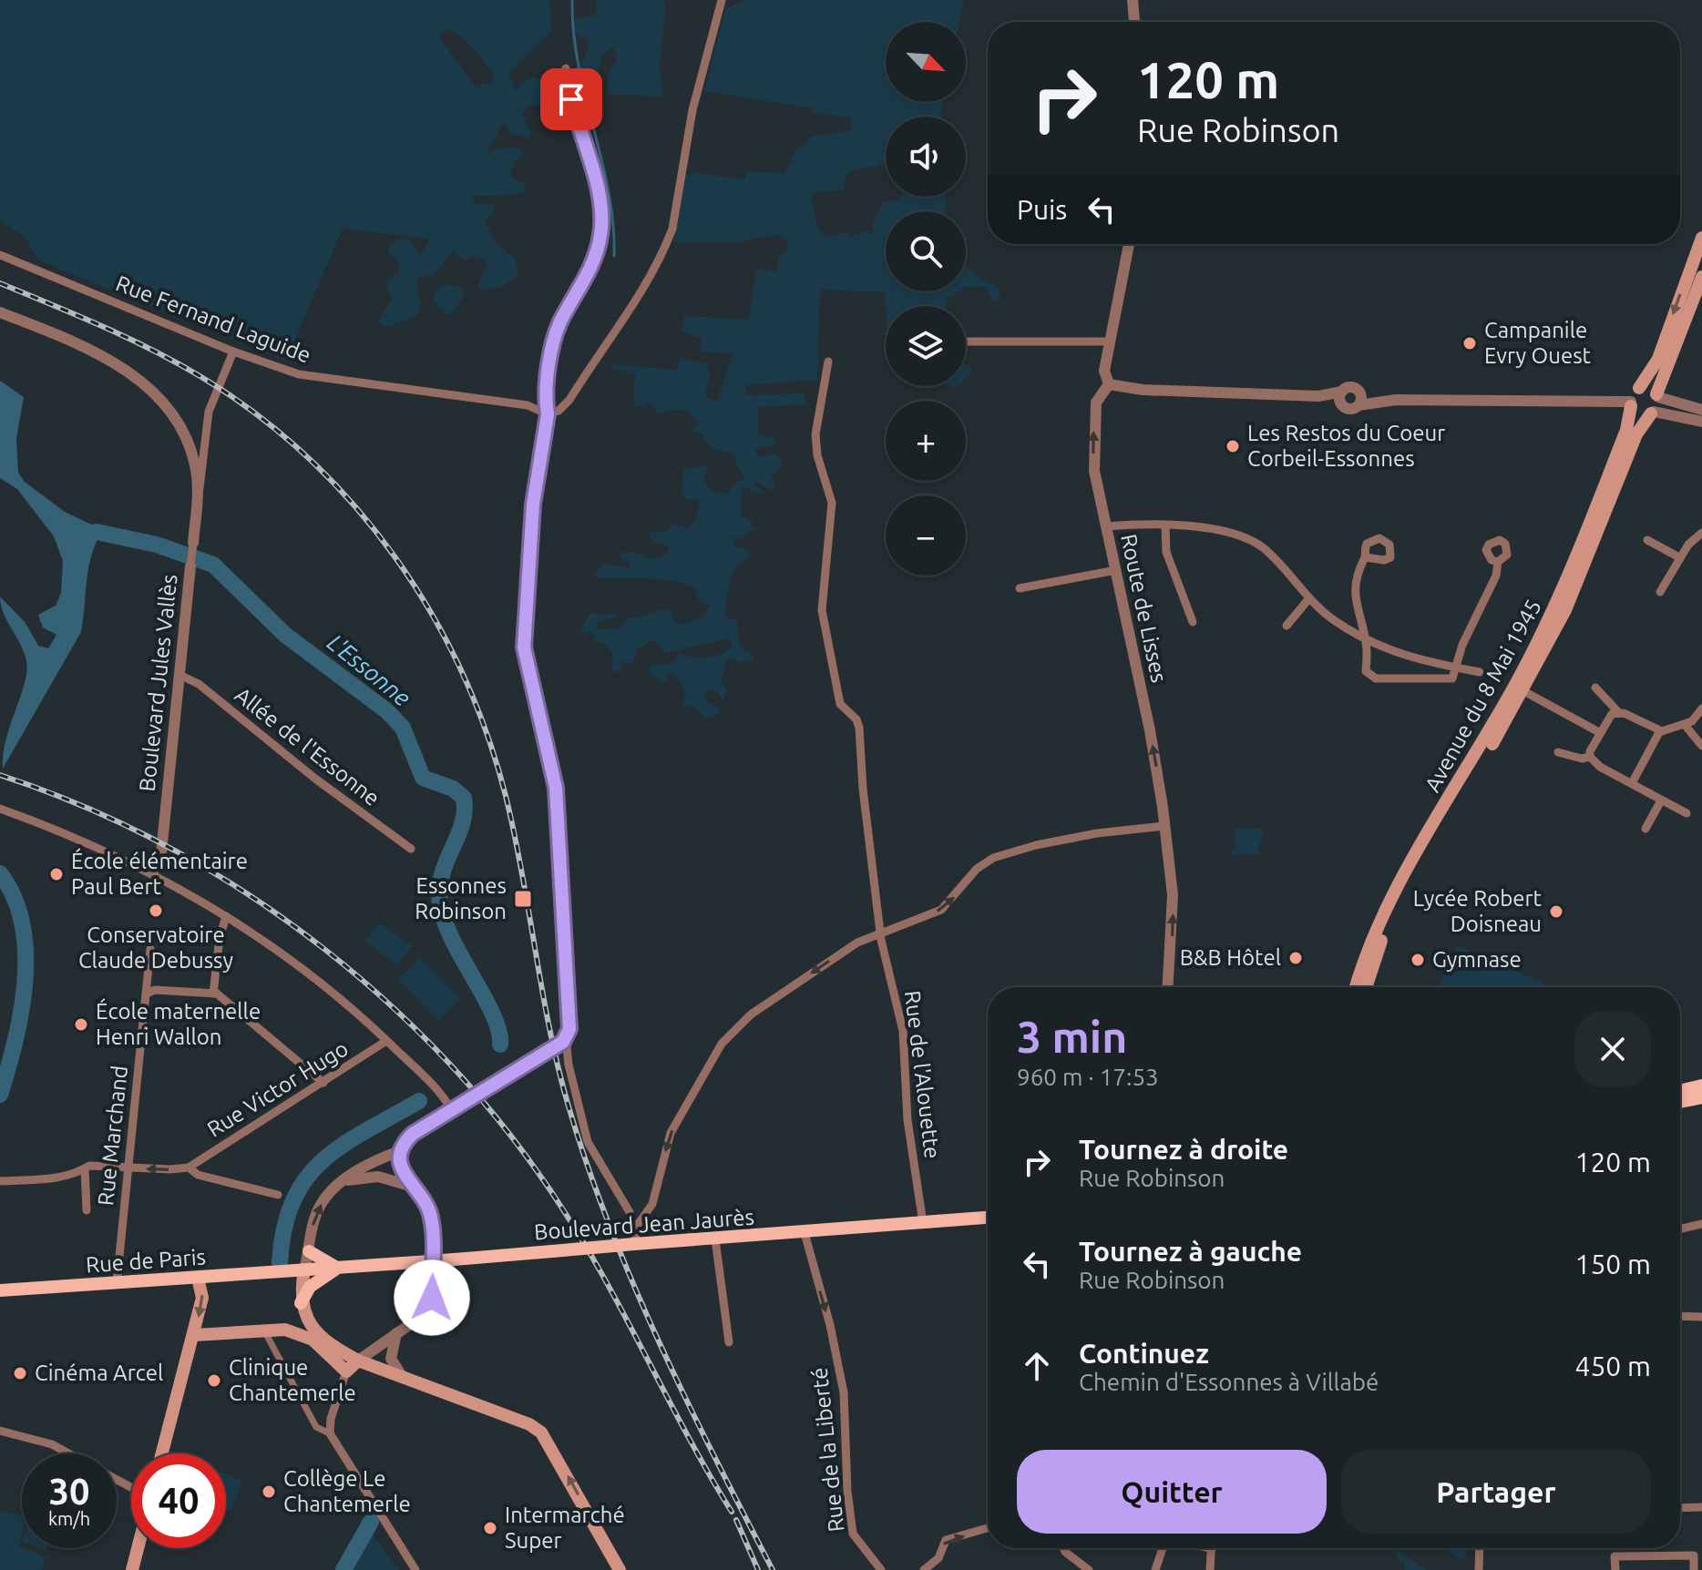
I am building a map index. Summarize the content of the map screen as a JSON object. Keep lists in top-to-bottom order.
{
  "streets": {
    "main road": ["Avenue du 8 Mai 1945", "Boulevard Jean Jaurès", "Rue de Paris"],
    "street": [
      "Rue Fernand Laguide",
      "Route de Lisses",
      "Boulevard Jules Vallès",
      "Allée de l'Essonne",
      "Rue de l'Alouette",
      "Rue Victor Hugo",
      "Rue Marchand",
      "Rue de la Liberté"
    ]
  },
  "crossings": [
    ["Rue Fernand Laguide", "Boulevard Jules Vallès"],
    ["Boulevard Jules Vallès", "Allée de l'Essonne"],
    ["Rue de l'Alouette", "Boulevard Jean Jaurès"],
    ["Rue Marchand", "Rue de Paris"],
    ["Boulevard Jean Jaurès", "Rue de Paris"],
    ["Boulevard Jean Jaurès", "Rue de la Liberté"]
  ],
  "one_way": ["Route de Lisses", "Rue de la Liberté"],
  "water": ["L'Essonne"],
  "places": {
    "other": [
      "Campanile Evry Ouest",
      "Les Restos du Coeur Corbeil-Essonnes",
      "École élémentaire Paul Bert",
      "Conservatoire Claude Debussy",
      "Lycée Robert Doisneau",
      "B&B Hôtel",
      "Gymnase",
      "École maternelle Henri Wallon",
      "Cinéma Arcel",
      "Clinique Chantemerle",
      "Collège Le Chantemerle",
      "Intermarché Super"
    ],
    "transit": ["Essonnes Robinson"]
  },
  "north": "bottom right",
  "page": {
    "map_buttons": ["+", "−"],
    "turn": ["120 m", "Rue Robinson"],
    "then": "Puis",
    "heading": ["3 min", "960 m · 17:53"],
    "list": [
      {
        "name": "Tournez à droite",
        "note": "Rue Robinson",
        "value": "120 m"
      },
      {
        "name": "Tournez à gauche",
        "note": "Rue Robinson",
        "value": "150 m"
      },
      {
        "name": "Continuez",
        "note": "Chemin d'Essonnes à Villabé",
        "value": "450 m"
      }
    ],
    "buttons": ["Quitter", "Partager"],
    "speed": "30 km/h",
    "limit": "40"
  }
}
